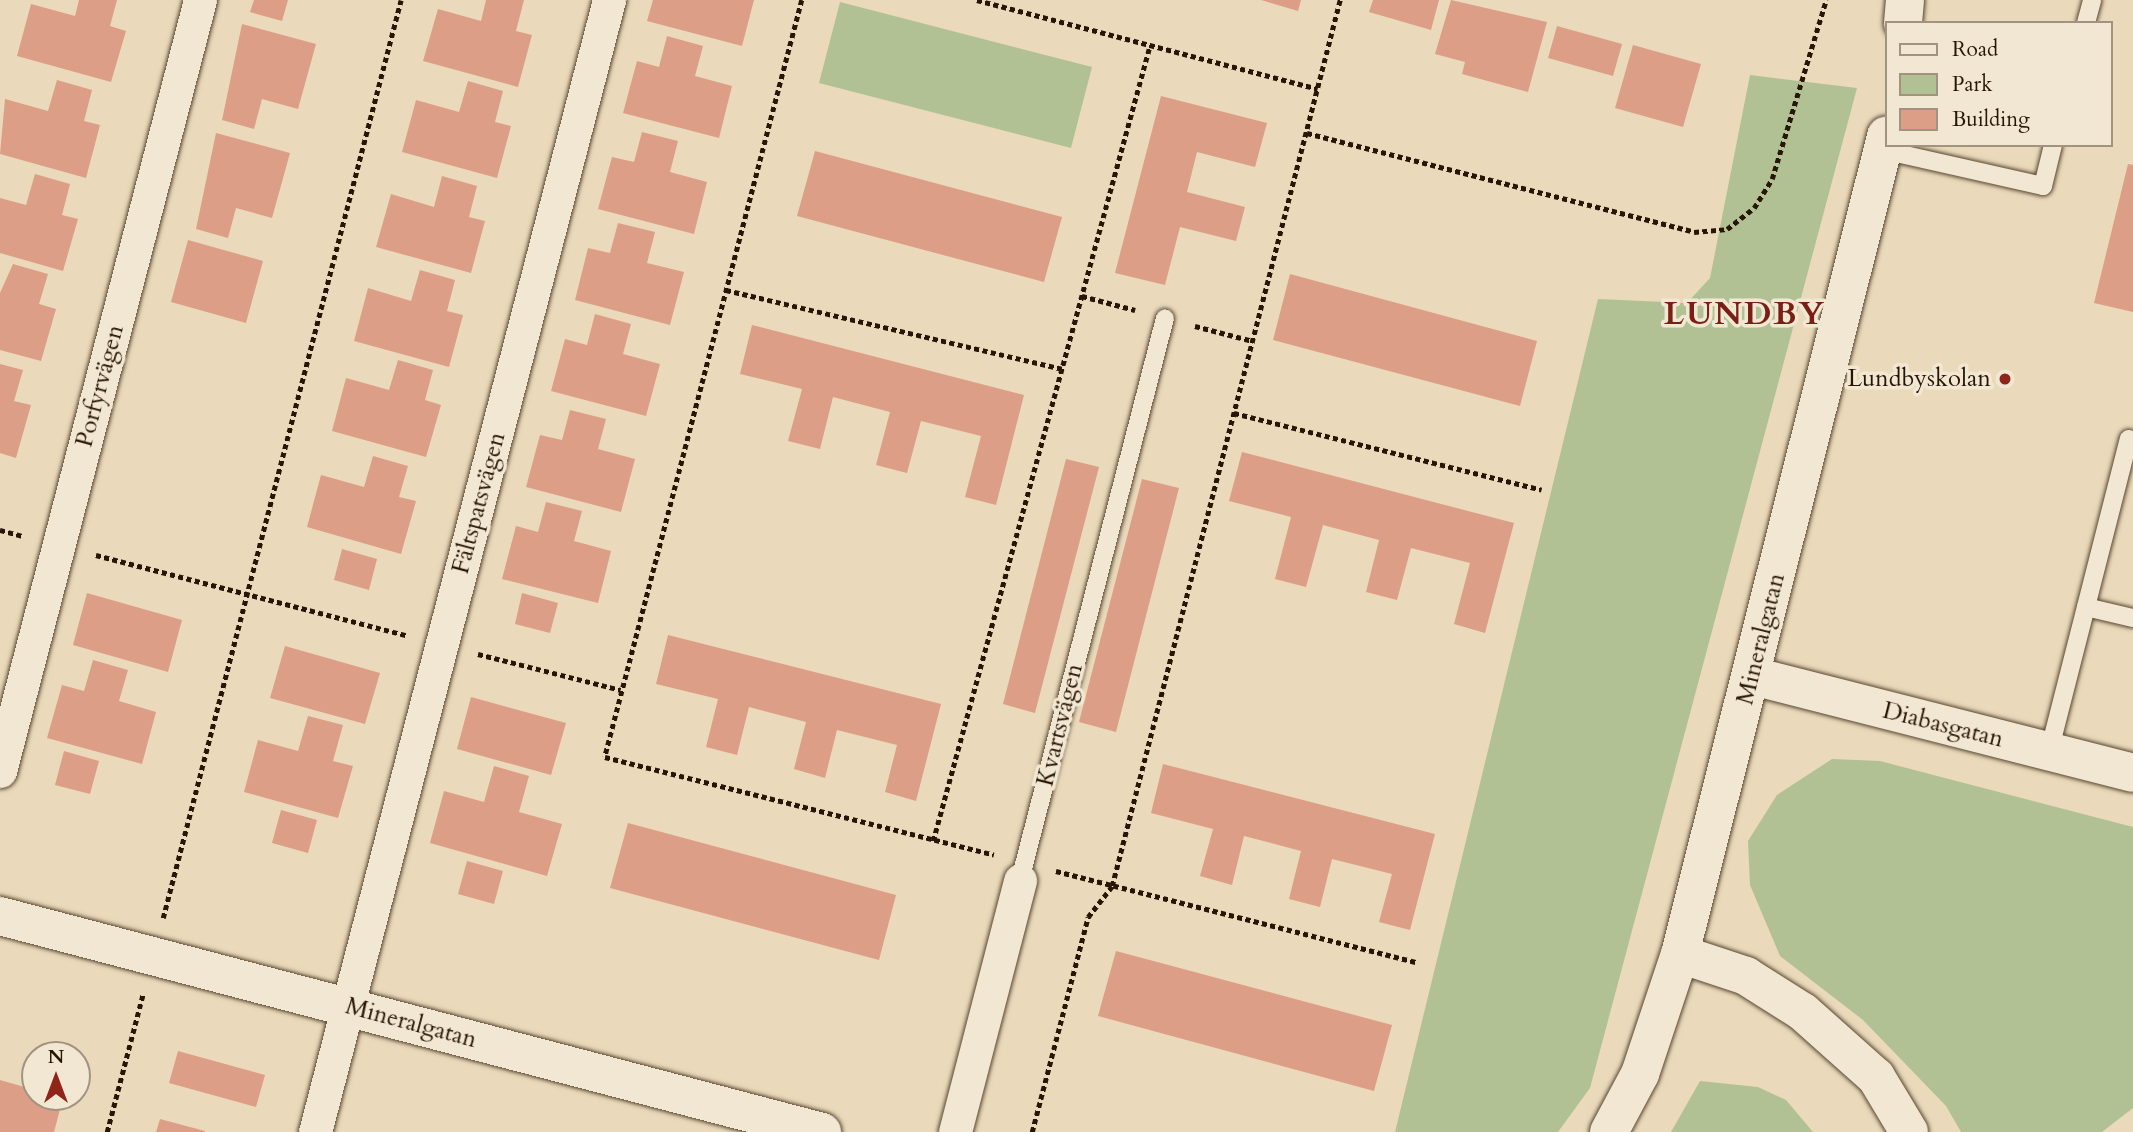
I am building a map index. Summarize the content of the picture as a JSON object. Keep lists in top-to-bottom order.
{
  "streets": {
    "street": [
      "Porfyrvägen",
      "Fältspatsvägen",
      "Mineralgatan",
      "Kvartsvägen",
      "Diabasgatan"
    ]
  },
  "crossings": [
    ["Fältspatsvägen", "Mineralgatan"],
    ["Mineralgatan", "Diabasgatan"]
  ],
  "districts": ["LUNDBY"],
  "places": ["Lundbyskolan"],
  "legend": ["Road", "Park", "Building"],
  "north": "top"
}
